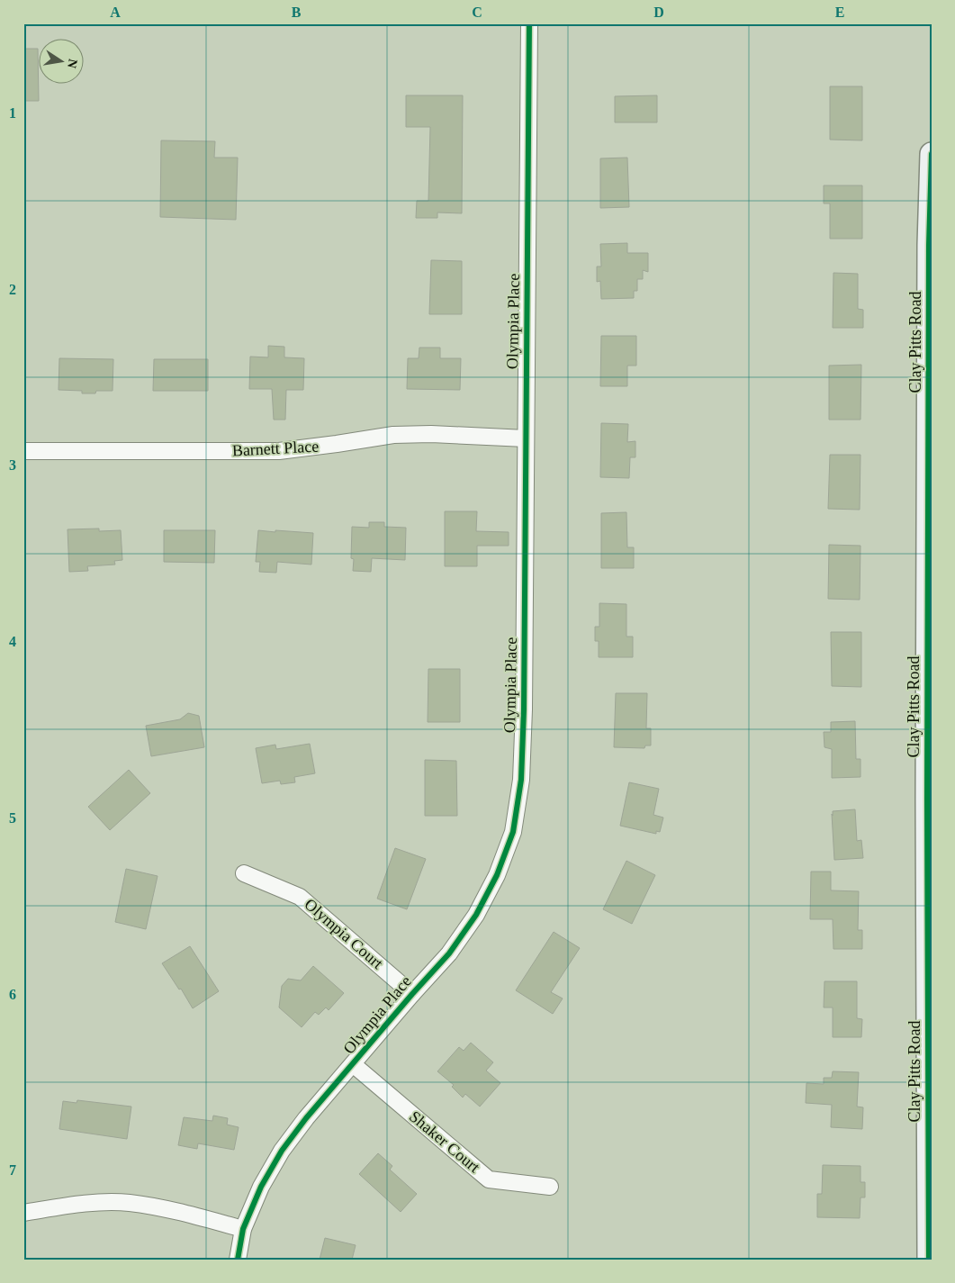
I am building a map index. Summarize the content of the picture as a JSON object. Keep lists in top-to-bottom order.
{
  "streets": {
    "street": [
      "Olympia Place",
      "Clay Pitts Road",
      "Barnett Place",
      "Olympia Court",
      "Shaker Court"
    ]
  },
  "crossings": [
    ["Olympia Place", "Barnett Place"],
    ["Olympia Place", "Olympia Court"],
    ["Olympia Place", "Shaker Court"]
  ],
  "north": "right",
  "grid": {
    "columns": [
      "A",
      "B",
      "C",
      "D",
      "E"
    ],
    "rows": [
      "1",
      "2",
      "3",
      "4",
      "5",
      "6",
      "7"
    ]
  }
}
